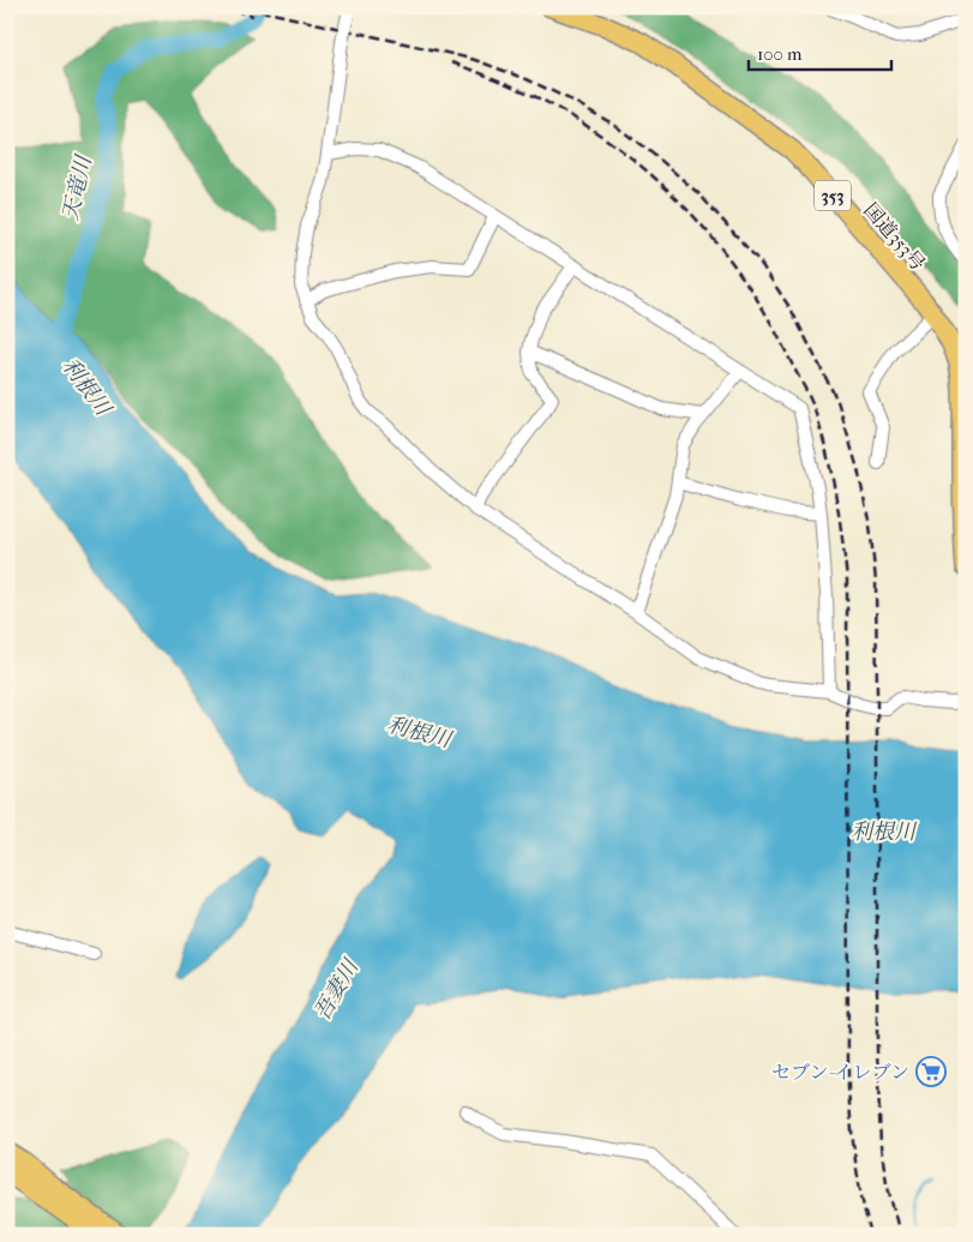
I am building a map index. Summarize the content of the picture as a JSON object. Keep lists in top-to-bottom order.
{
  "streets": {
    "highway": ["353", "国道353号"]
  },
  "water": ["天竜川", "利根川", "吾妻川"],
  "places": {
    "supermarket": ["セブン-イレブン"]
  },
  "scale_bar": "100 m"
}
